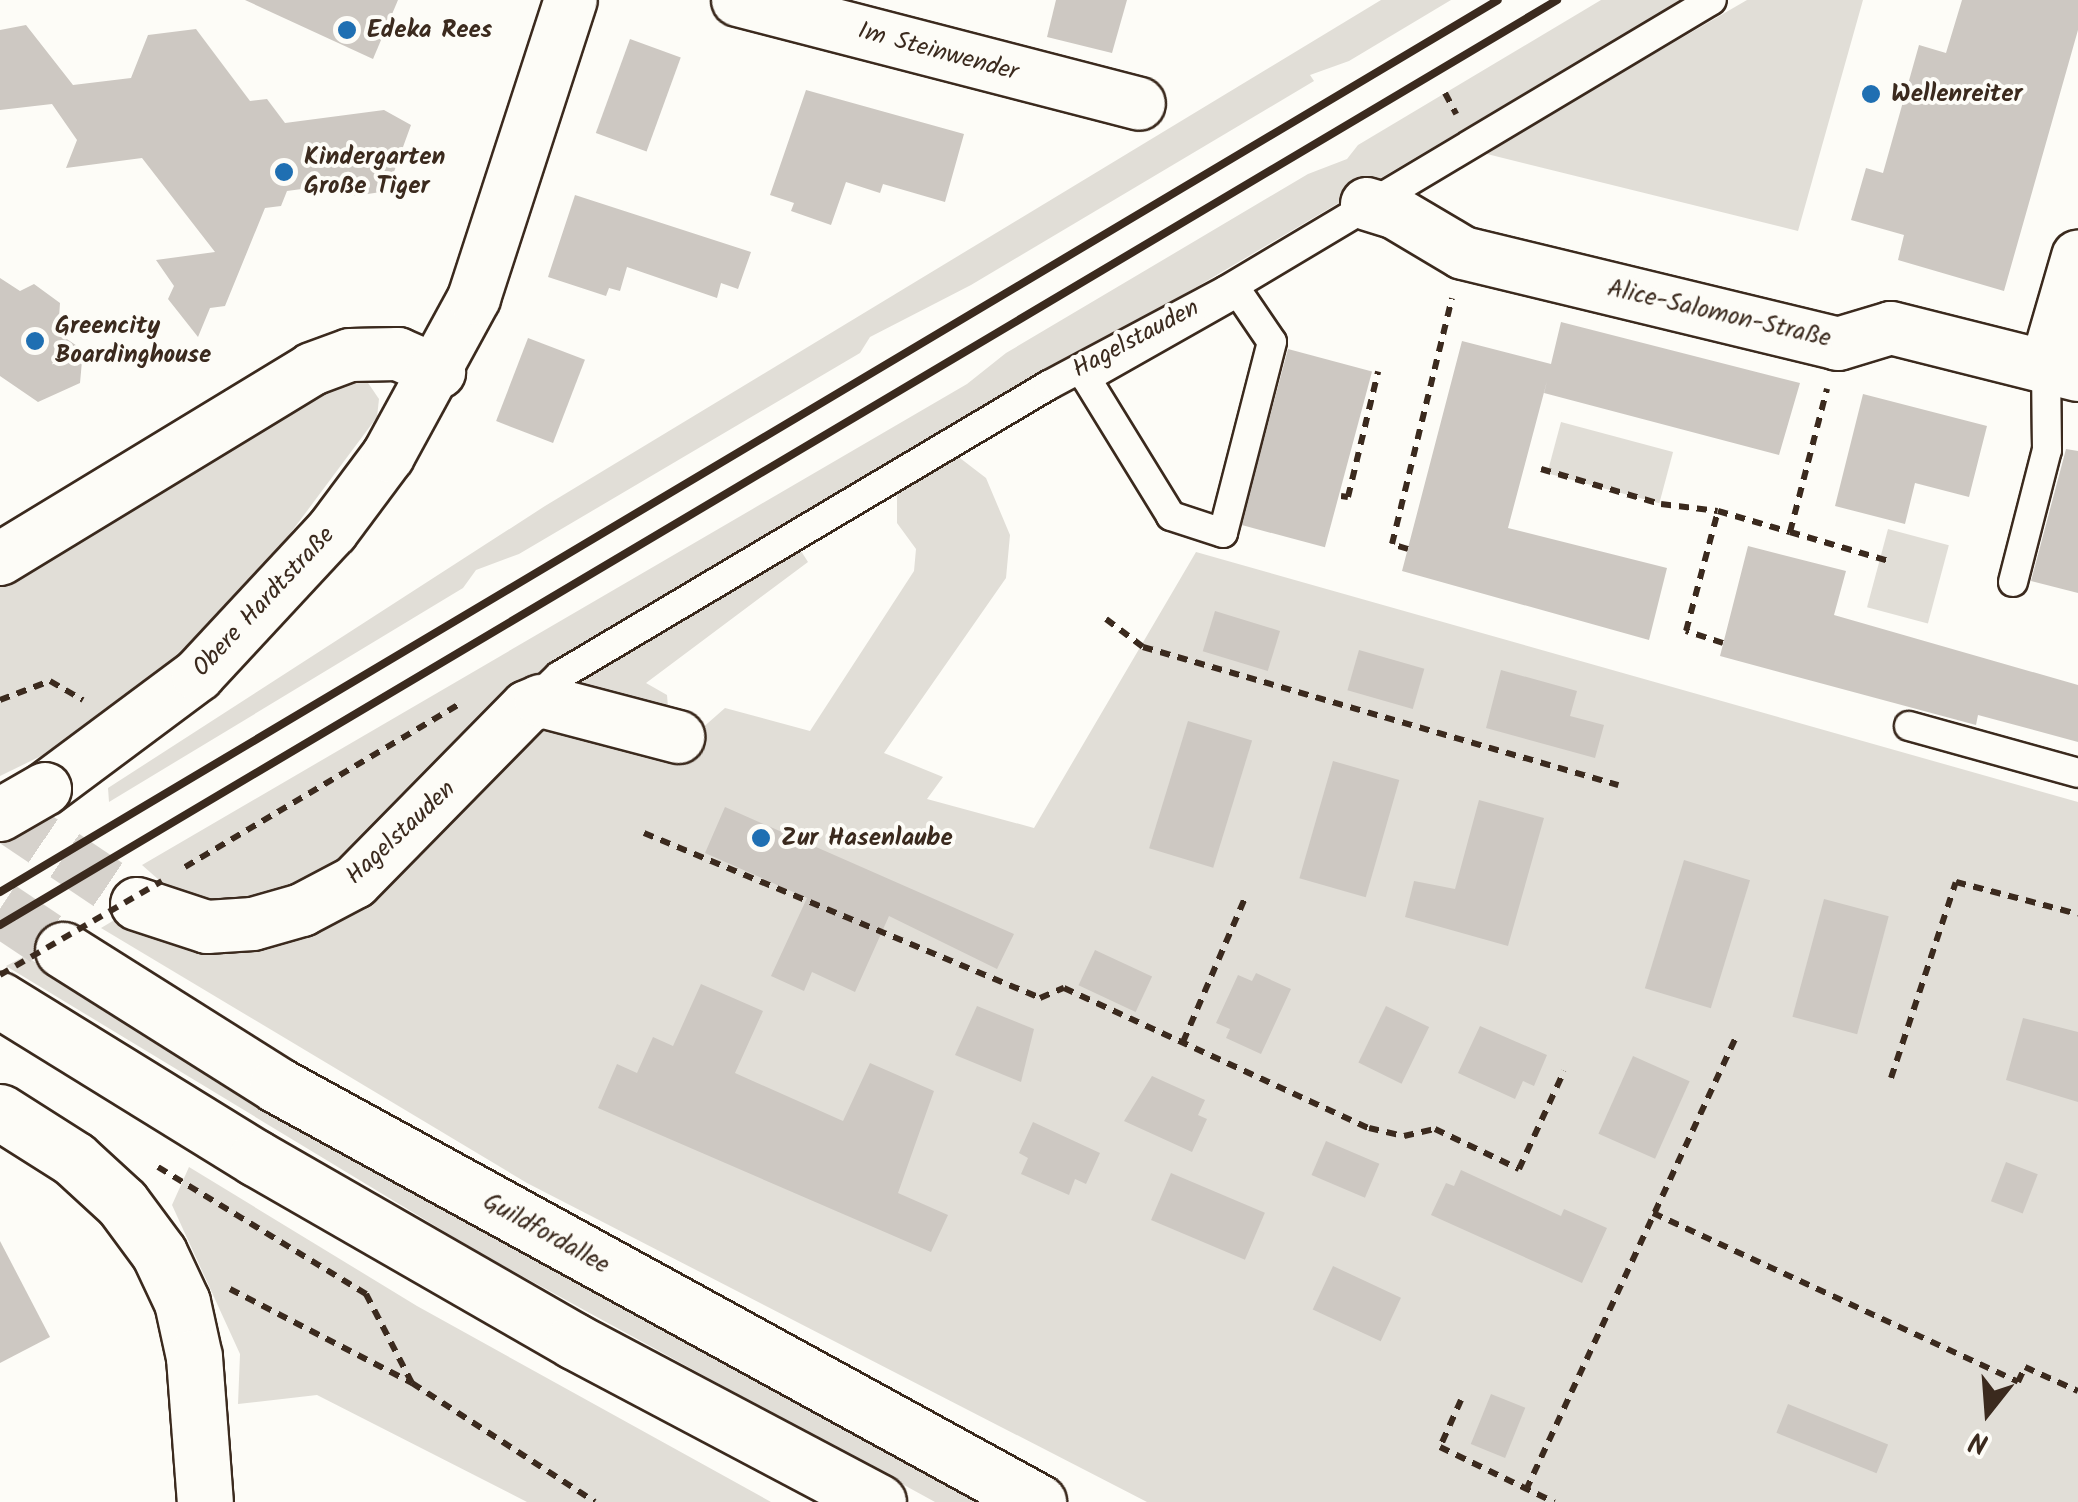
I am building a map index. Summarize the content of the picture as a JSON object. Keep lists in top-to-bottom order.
{
  "streets": {
    "main road": ["Guildfordallee"],
    "street": [
      "Im Steinwender",
      "Alice-Salomon-Straße",
      "Hagelstauden",
      "Obere Hardtstraße"
    ]
  },
  "crossings": [
    ["Alice-Salomon-Straße", "Hagelstauden"]
  ],
  "places": [
    "Edeka Rees",
    "Wellenreiter",
    "Kindergarten Große Tiger",
    "Greencity Boardinghouse",
    "Zur Hasenlaube"
  ],
  "north": "bottom"
}
